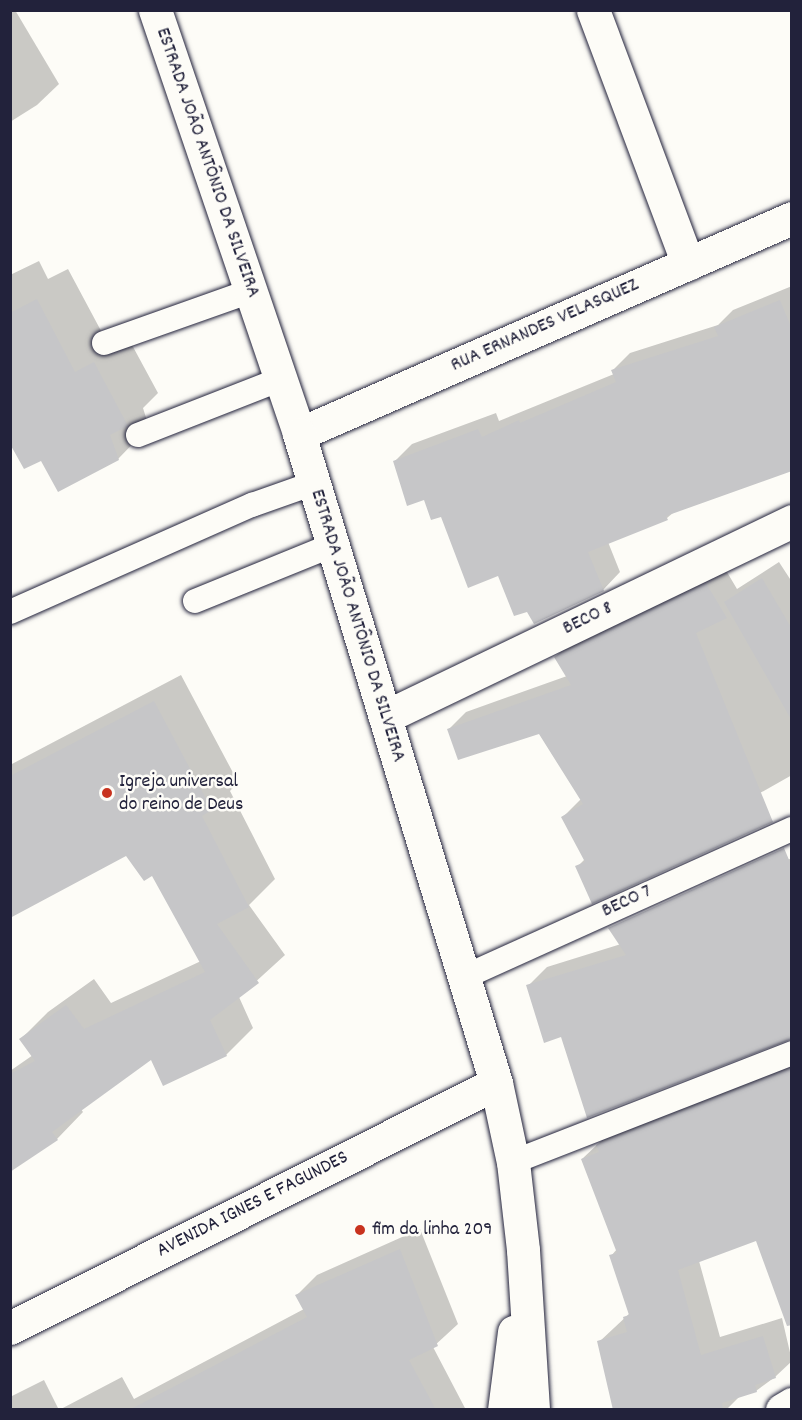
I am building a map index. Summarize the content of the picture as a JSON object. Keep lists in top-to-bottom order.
{
  "streets": {
    "street": [
      "ESTRADA JOÃO ANTÔNIO DA SILVEIRA",
      "RUA ERNANDES VELASQUEZ",
      "BECO 8",
      "AVENIDA IGNES E FAGUNDES"
    ],
    "lane": ["BECO 7"]
  },
  "crossings": [
    ["ESTRADA JOÃO ANTÔNIO DA SILVEIRA", "RUA ERNANDES VELASQUEZ"],
    ["ESTRADA JOÃO ANTÔNIO DA SILVEIRA", "BECO 8"],
    ["ESTRADA JOÃO ANTÔNIO DA SILVEIRA", "BECO 7"],
    ["ESTRADA JOÃO ANTÔNIO DA SILVEIRA", "AVENIDA IGNES E FAGUNDES"]
  ],
  "places": ["Igreja universal do reino de Deus", "fim da linha 209"]
}
